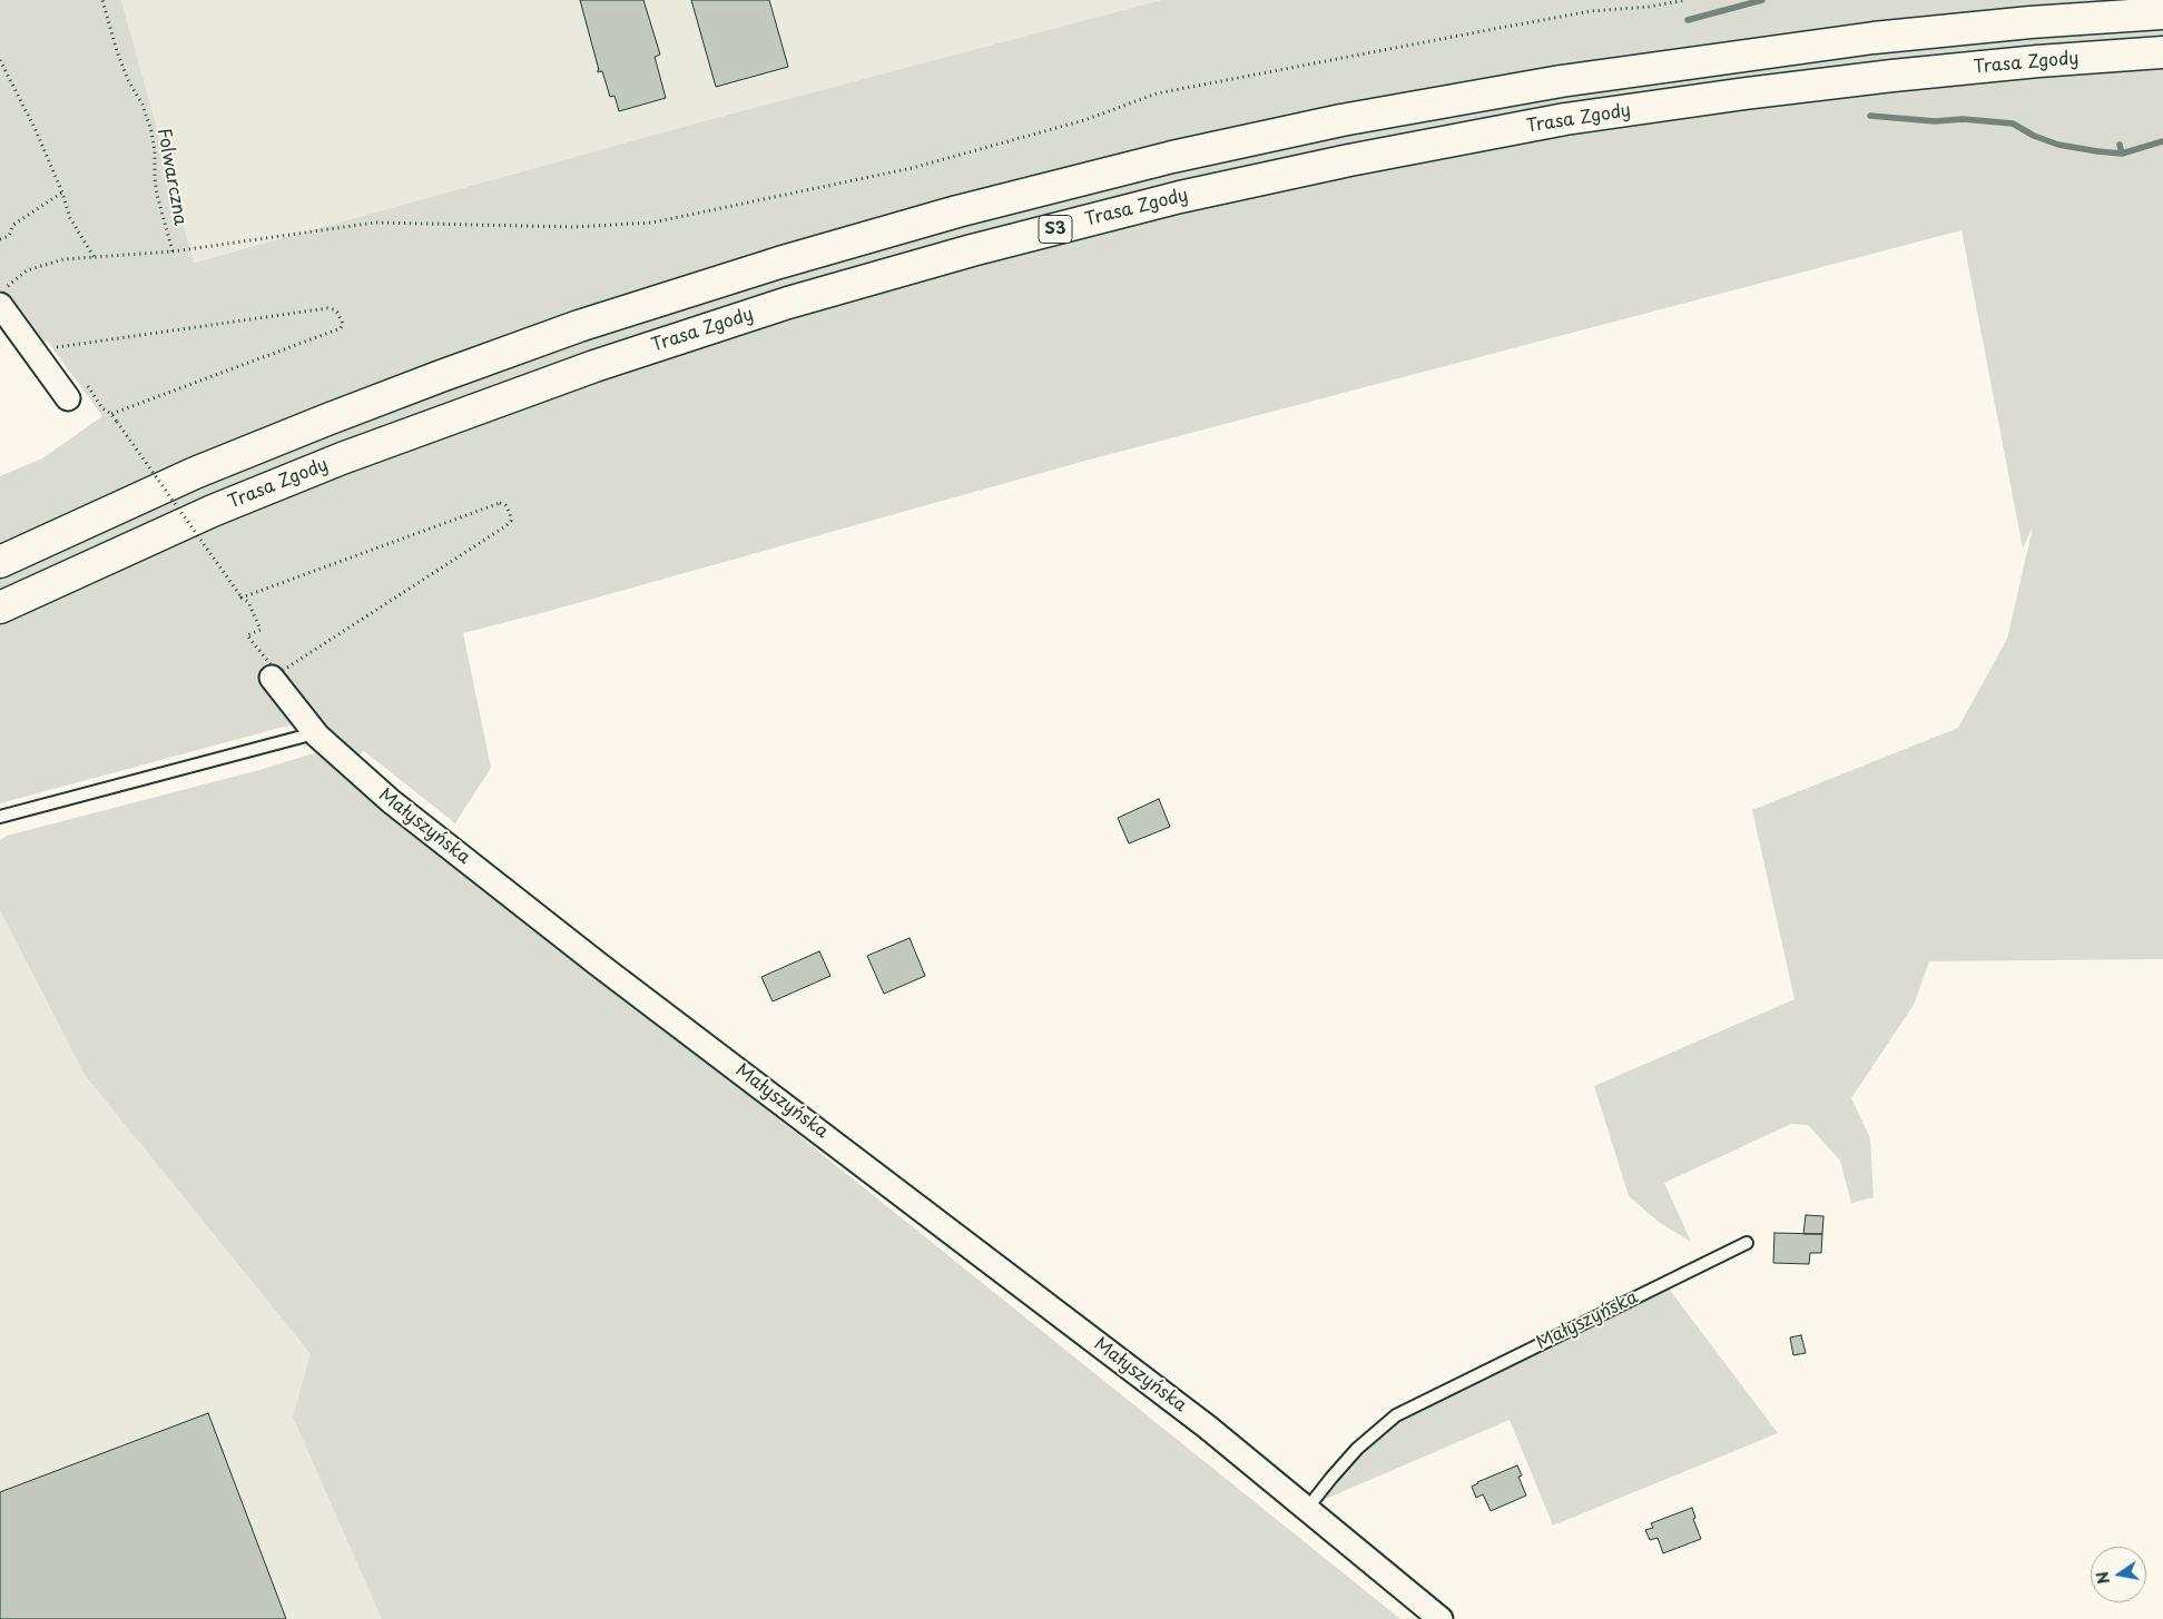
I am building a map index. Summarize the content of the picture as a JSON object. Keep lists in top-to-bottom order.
{
  "streets": {
    "highway": ["Trasa Zgody", "S3"],
    "street": ["Małyszyńska"],
    "path": ["Folwarczna"]
  },
  "north": "left"
}
